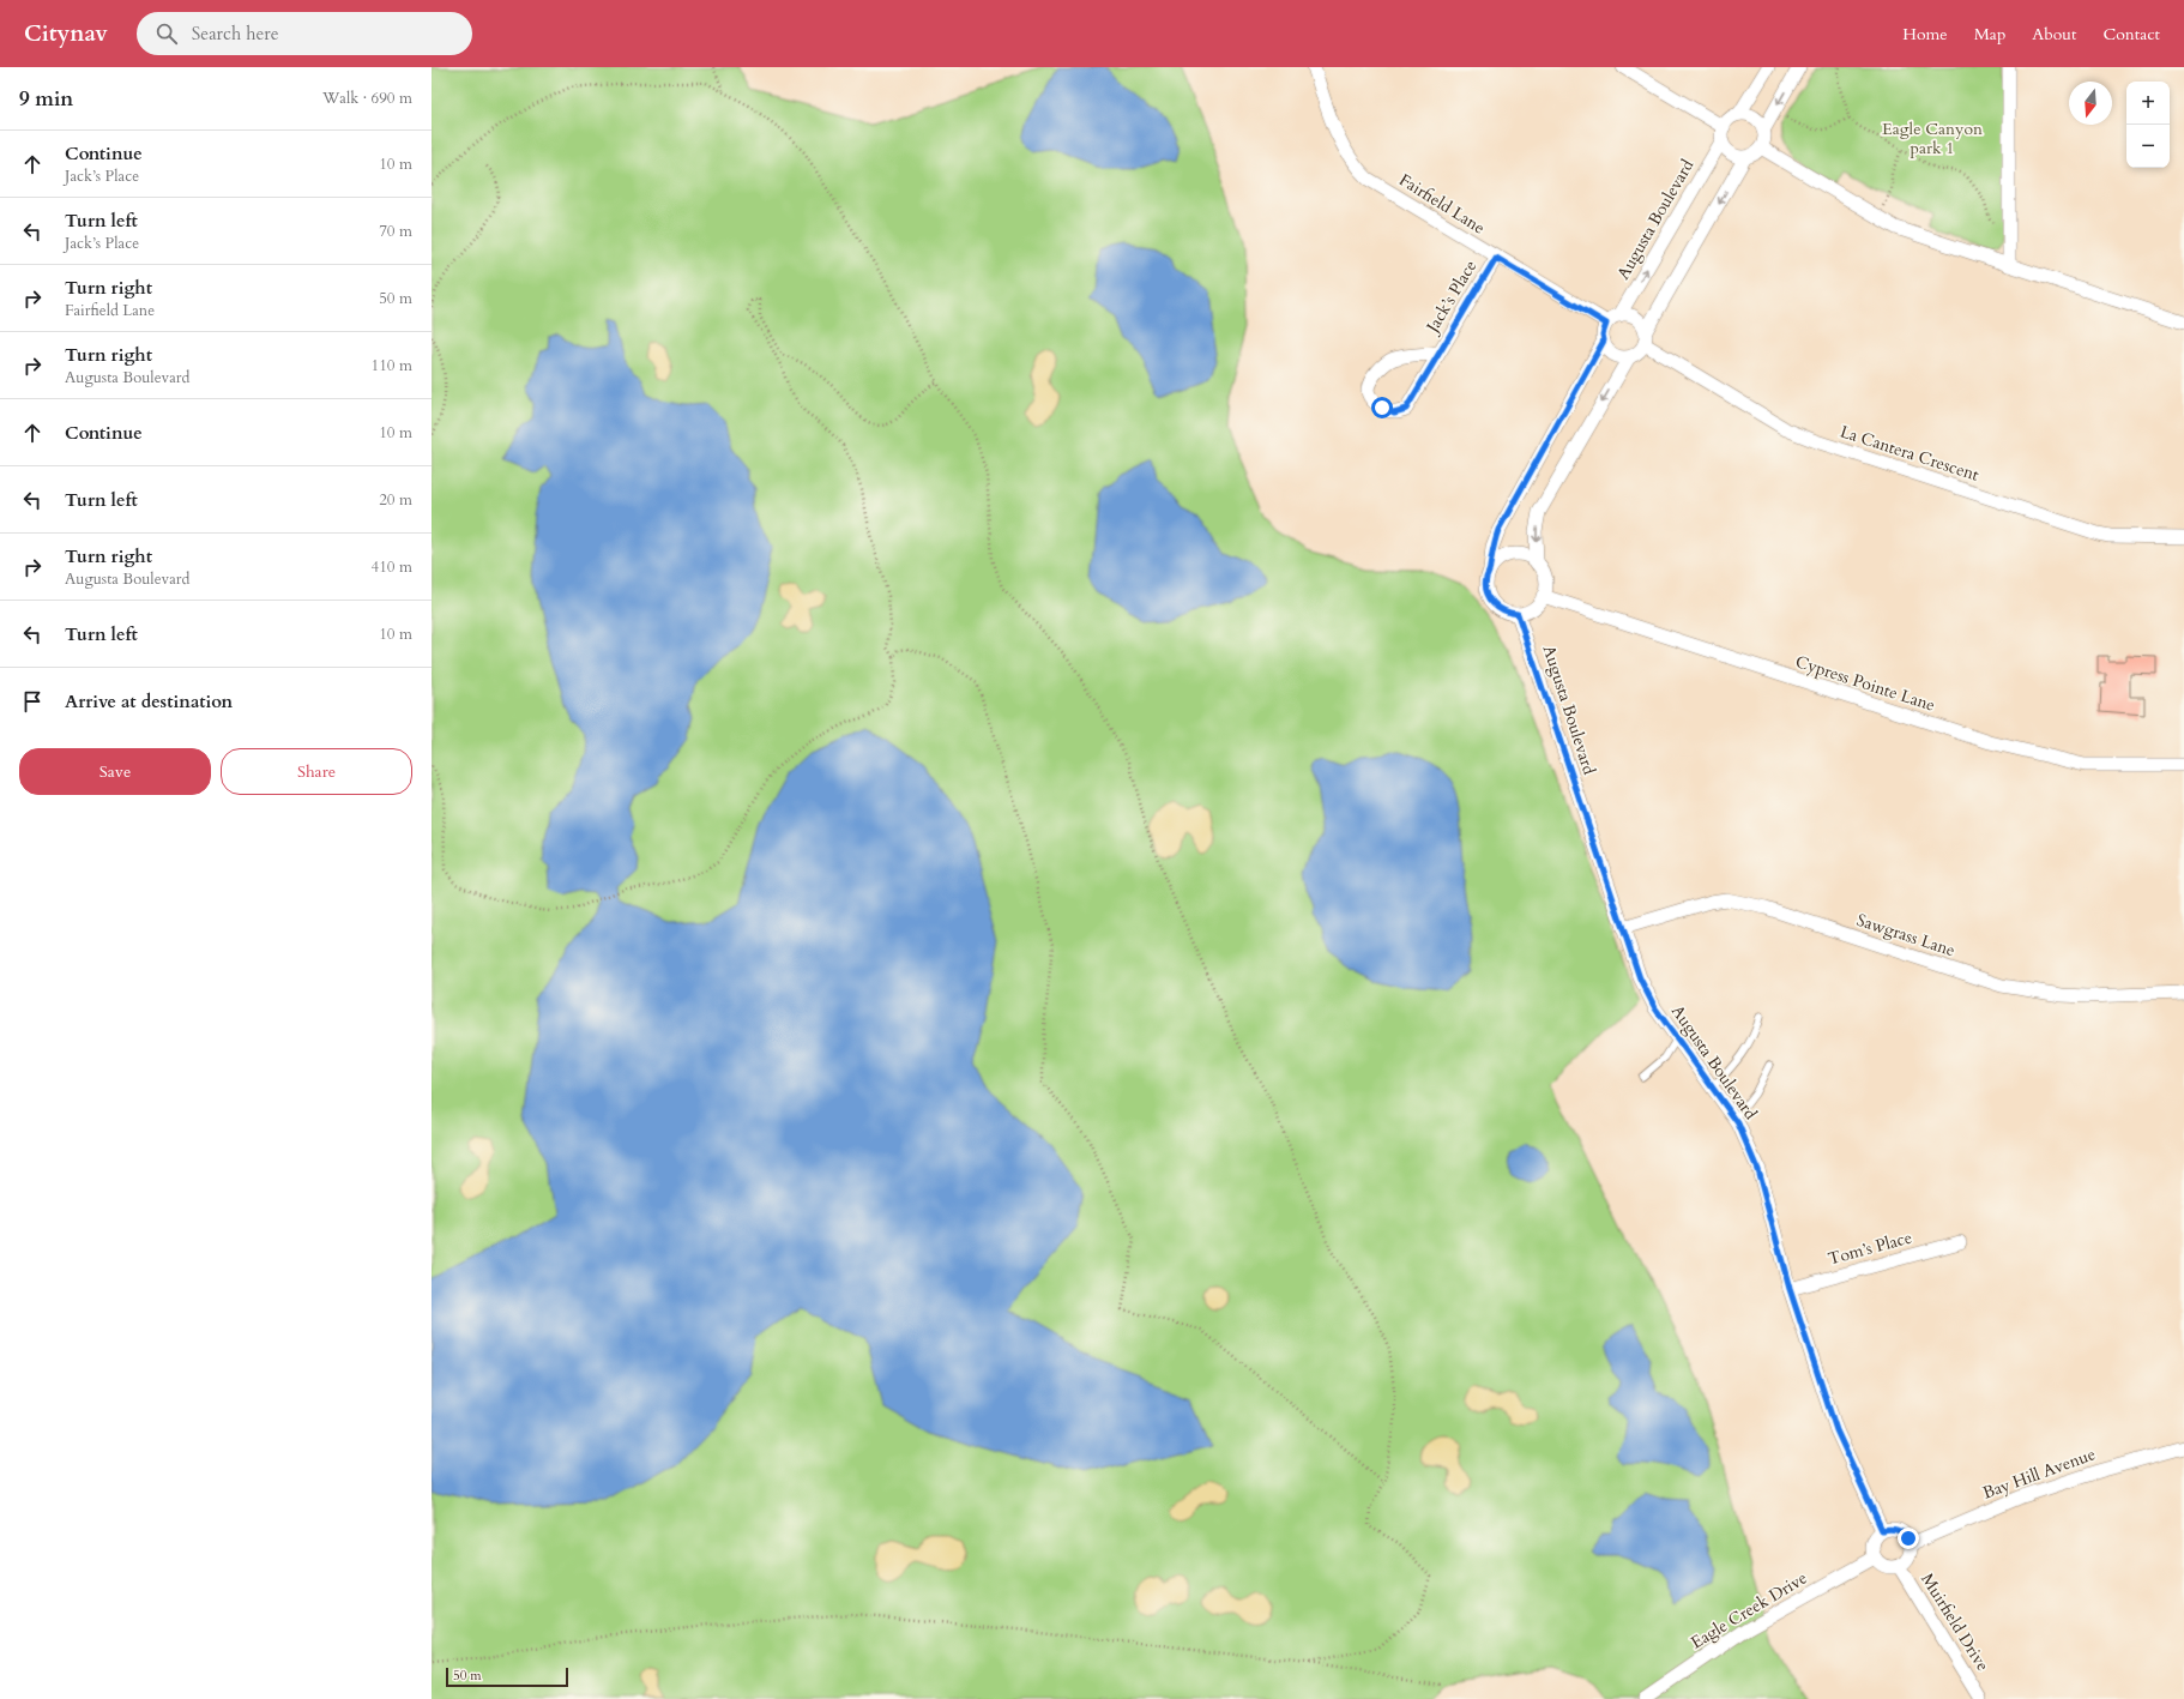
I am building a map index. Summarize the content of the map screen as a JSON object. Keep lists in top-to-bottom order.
{
  "streets": {
    "street": [
      "Fairfield Lane",
      "Augusta Boulevard",
      "Jack’s Place",
      "La Cantera Crescent",
      "Cypress Pointe Lane",
      "Sawgrass Lane",
      "Tom’s Place",
      "Bay Hill Avenue",
      "Eagle Creek Drive",
      "Muirfield Drive"
    ]
  },
  "crossings": [
    ["Fairfield Lane", "Augusta Boulevard"],
    ["Fairfield Lane", "Jack’s Place"],
    ["Fairfield Lane", "La Cantera Crescent"],
    ["Augusta Boulevard", "La Cantera Crescent"],
    ["Augusta Boulevard", "Cypress Pointe Lane"],
    ["Augusta Boulevard", "Sawgrass Lane"],
    ["Augusta Boulevard", "Tom’s Place"],
    ["Augusta Boulevard", "Bay Hill Avenue"],
    ["Augusta Boulevard", "Eagle Creek Drive"],
    ["Augusta Boulevard", "Muirfield Drive"],
    ["Bay Hill Avenue", "Eagle Creek Drive"],
    ["Bay Hill Avenue", "Muirfield Drive"],
    ["Eagle Creek Drive", "Muirfield Drive"]
  ],
  "parks": ["Eagle Canyon park 1"],
  "scale_bar": "50 m",
  "north": "bottom",
  "page": {
    "header": "Citynav",
    "search": "Search here",
    "nav": [
      "Home",
      "Map",
      "About",
      "Contact"
    ],
    "heading": ["9 min", "Walk · 690 m"],
    "map_buttons": ["+", "−"],
    "list": [
      ["Continue", "Jack’s Place", "10 m"],
      ["Turn left", "Jack’s Place", "70 m"],
      ["Turn right", "Fairfield Lane", "50 m"],
      ["Turn right", "Augusta Boulevard", "110 m"],
      ["Continue", "10 m"],
      ["Turn left", "20 m"],
      ["Turn right", "Augusta Boulevard", "410 m"],
      ["Turn left", "10 m"],
      "Arrive at destination"
    ],
    "buttons": ["Save", "Share"],
    "scale": "50 m"
  }
}
